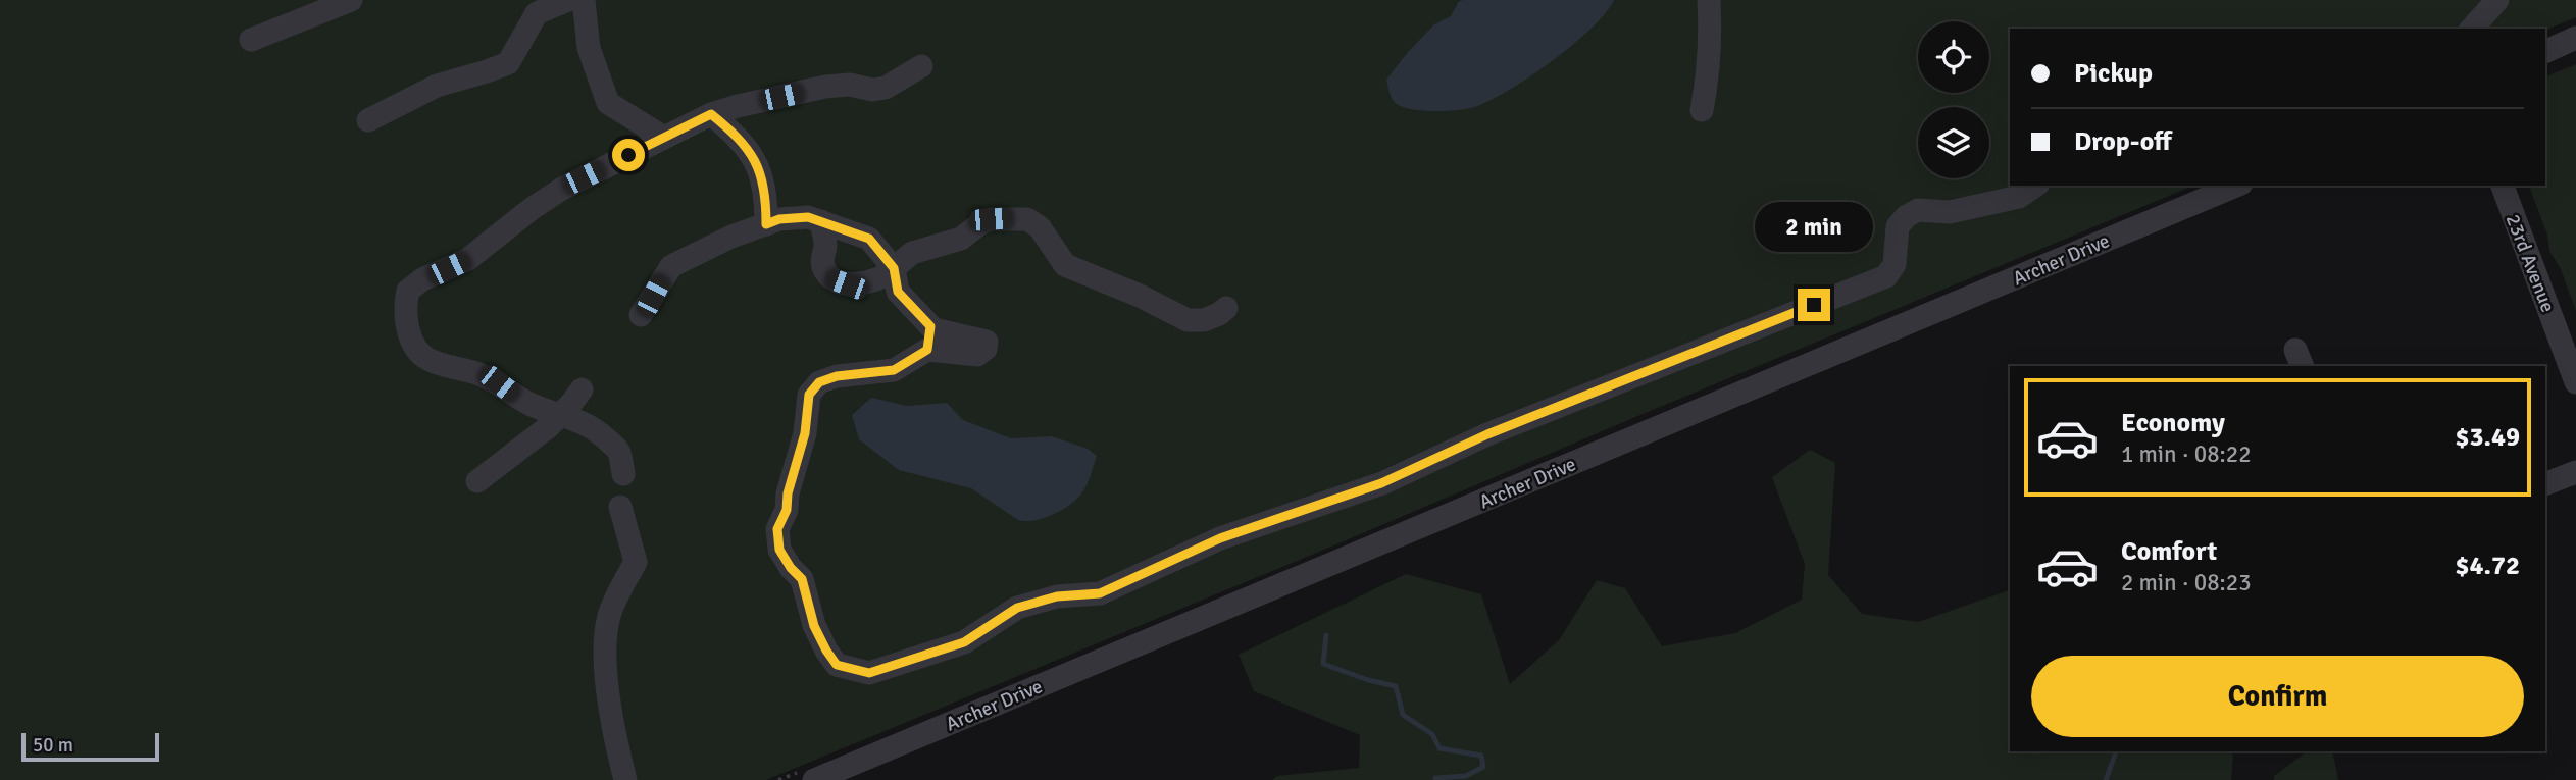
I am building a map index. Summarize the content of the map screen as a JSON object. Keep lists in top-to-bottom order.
{
  "streets": {
    "street": ["Archer Drive", "23rd Avenue"]
  },
  "scale_bar": "50 m",
  "page": {
    "banner": ["Pickup", "Drop-off"],
    "bubble": "2 min",
    "list": [
      {
        "name": "Economy",
        "note": "1 min · 08:22",
        "value": "$3.49"
      },
      {
        "name": "Comfort",
        "note": "2 min · 08:23",
        "value": "$4.72"
      }
    ],
    "buttons": "Confirm",
    "scale": "50 m"
  }
}
